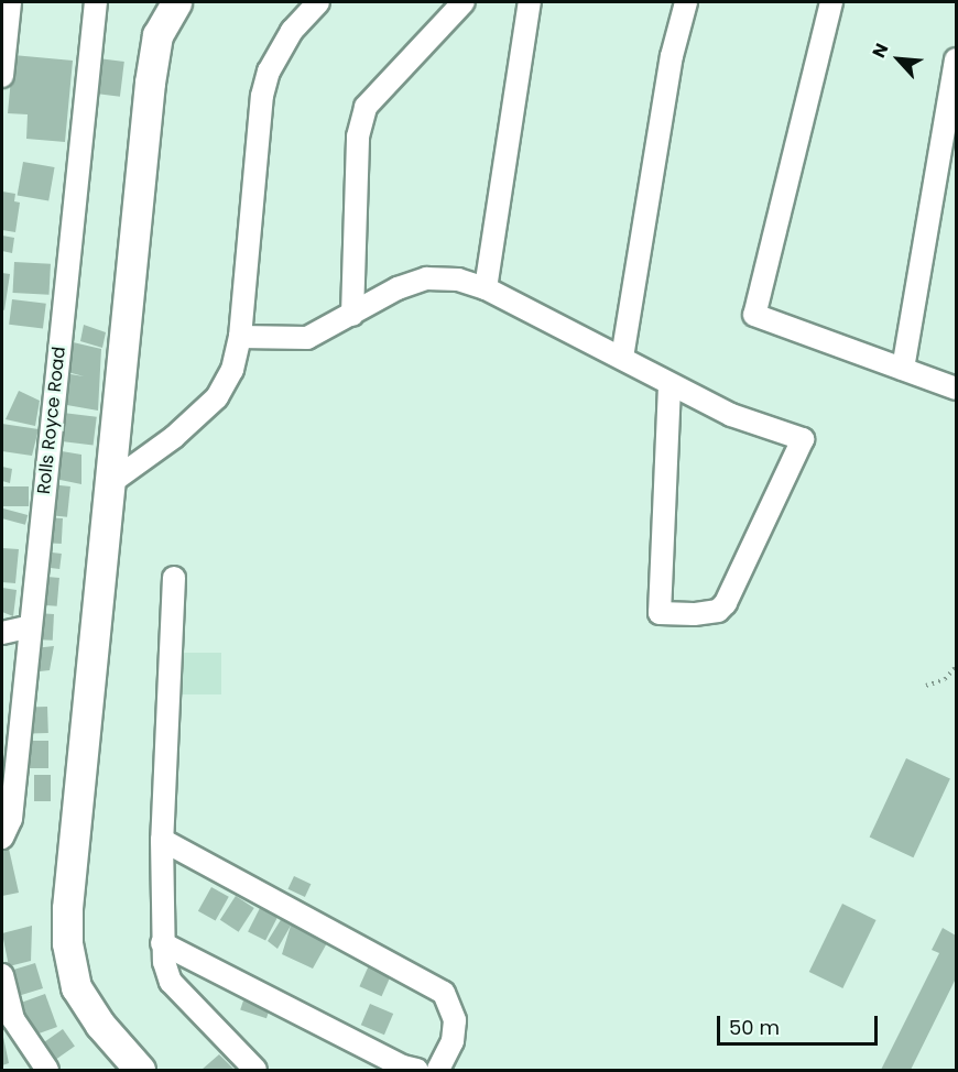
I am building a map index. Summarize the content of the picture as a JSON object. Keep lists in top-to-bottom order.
{
  "streets": {
    "street": ["Rolls Royce Road"]
  },
  "scale_bar": "50 m",
  "north": "top left"
}
